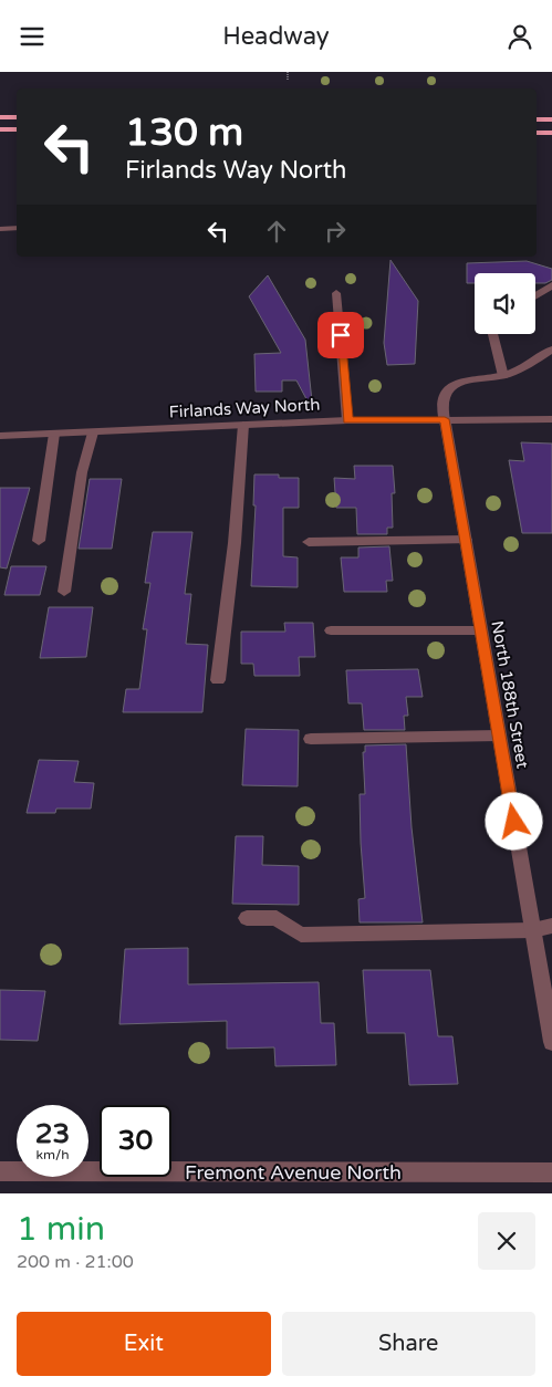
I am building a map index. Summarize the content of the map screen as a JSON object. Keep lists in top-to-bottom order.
{
  "streets": {
    "street": ["Firlands Way North", "North 188th Street", "Fremont Avenue North"]
  },
  "crossings": [
    ["Firlands Way North", "North 188th Street"]
  ],
  "page": {
    "header": "Headway",
    "turn": ["130 m", "Firlands Way North"],
    "speed": "23 km/h",
    "limit": "30",
    "heading": ["1 min", "200 m · 21:00"],
    "buttons": ["Exit", "Share"]
  }
}
